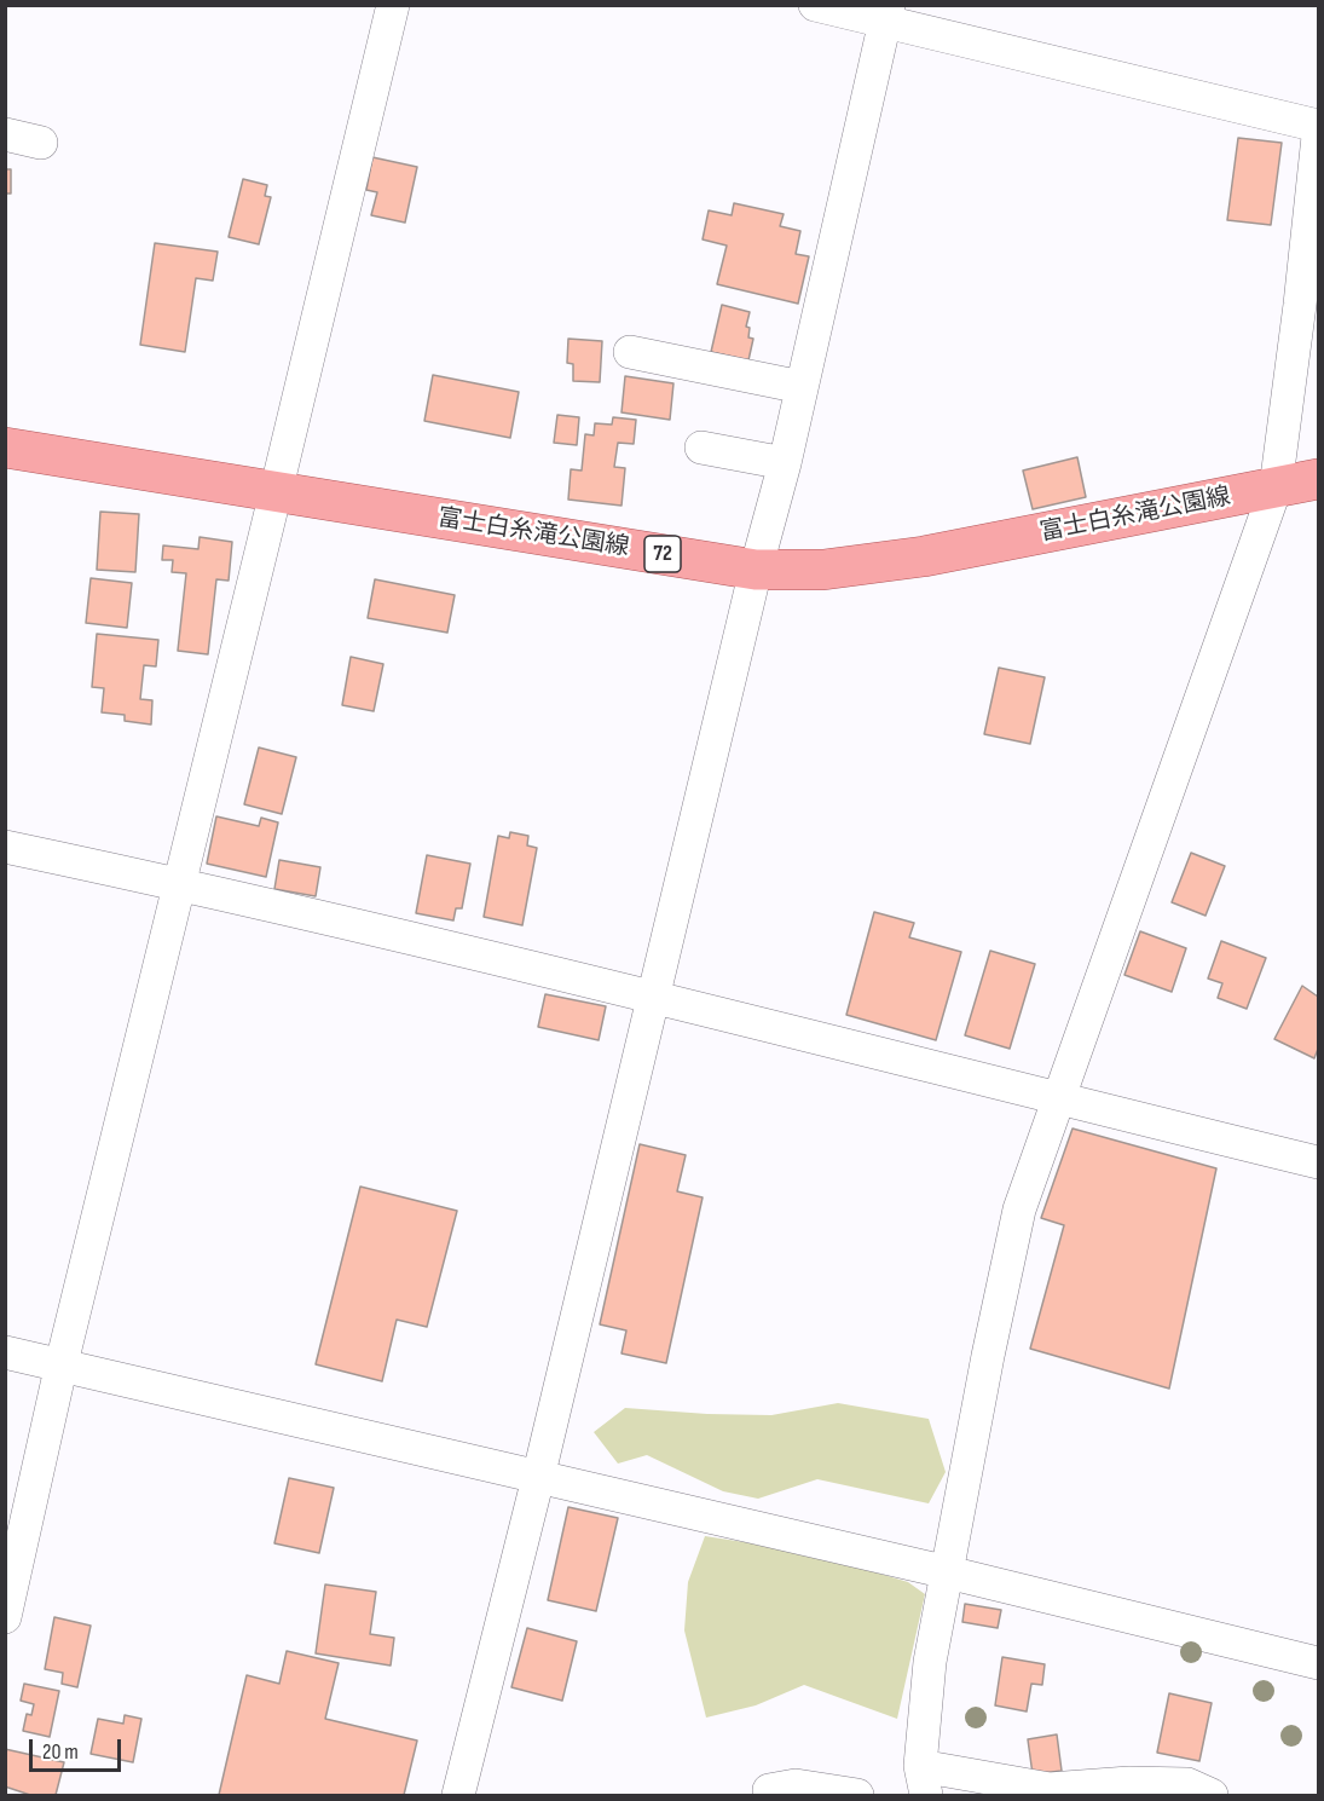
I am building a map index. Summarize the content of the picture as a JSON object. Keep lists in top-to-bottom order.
{
  "streets": {
    "main road": ["富士白糸滝公園線", "72"]
  },
  "scale_bar": "20 m"
}
